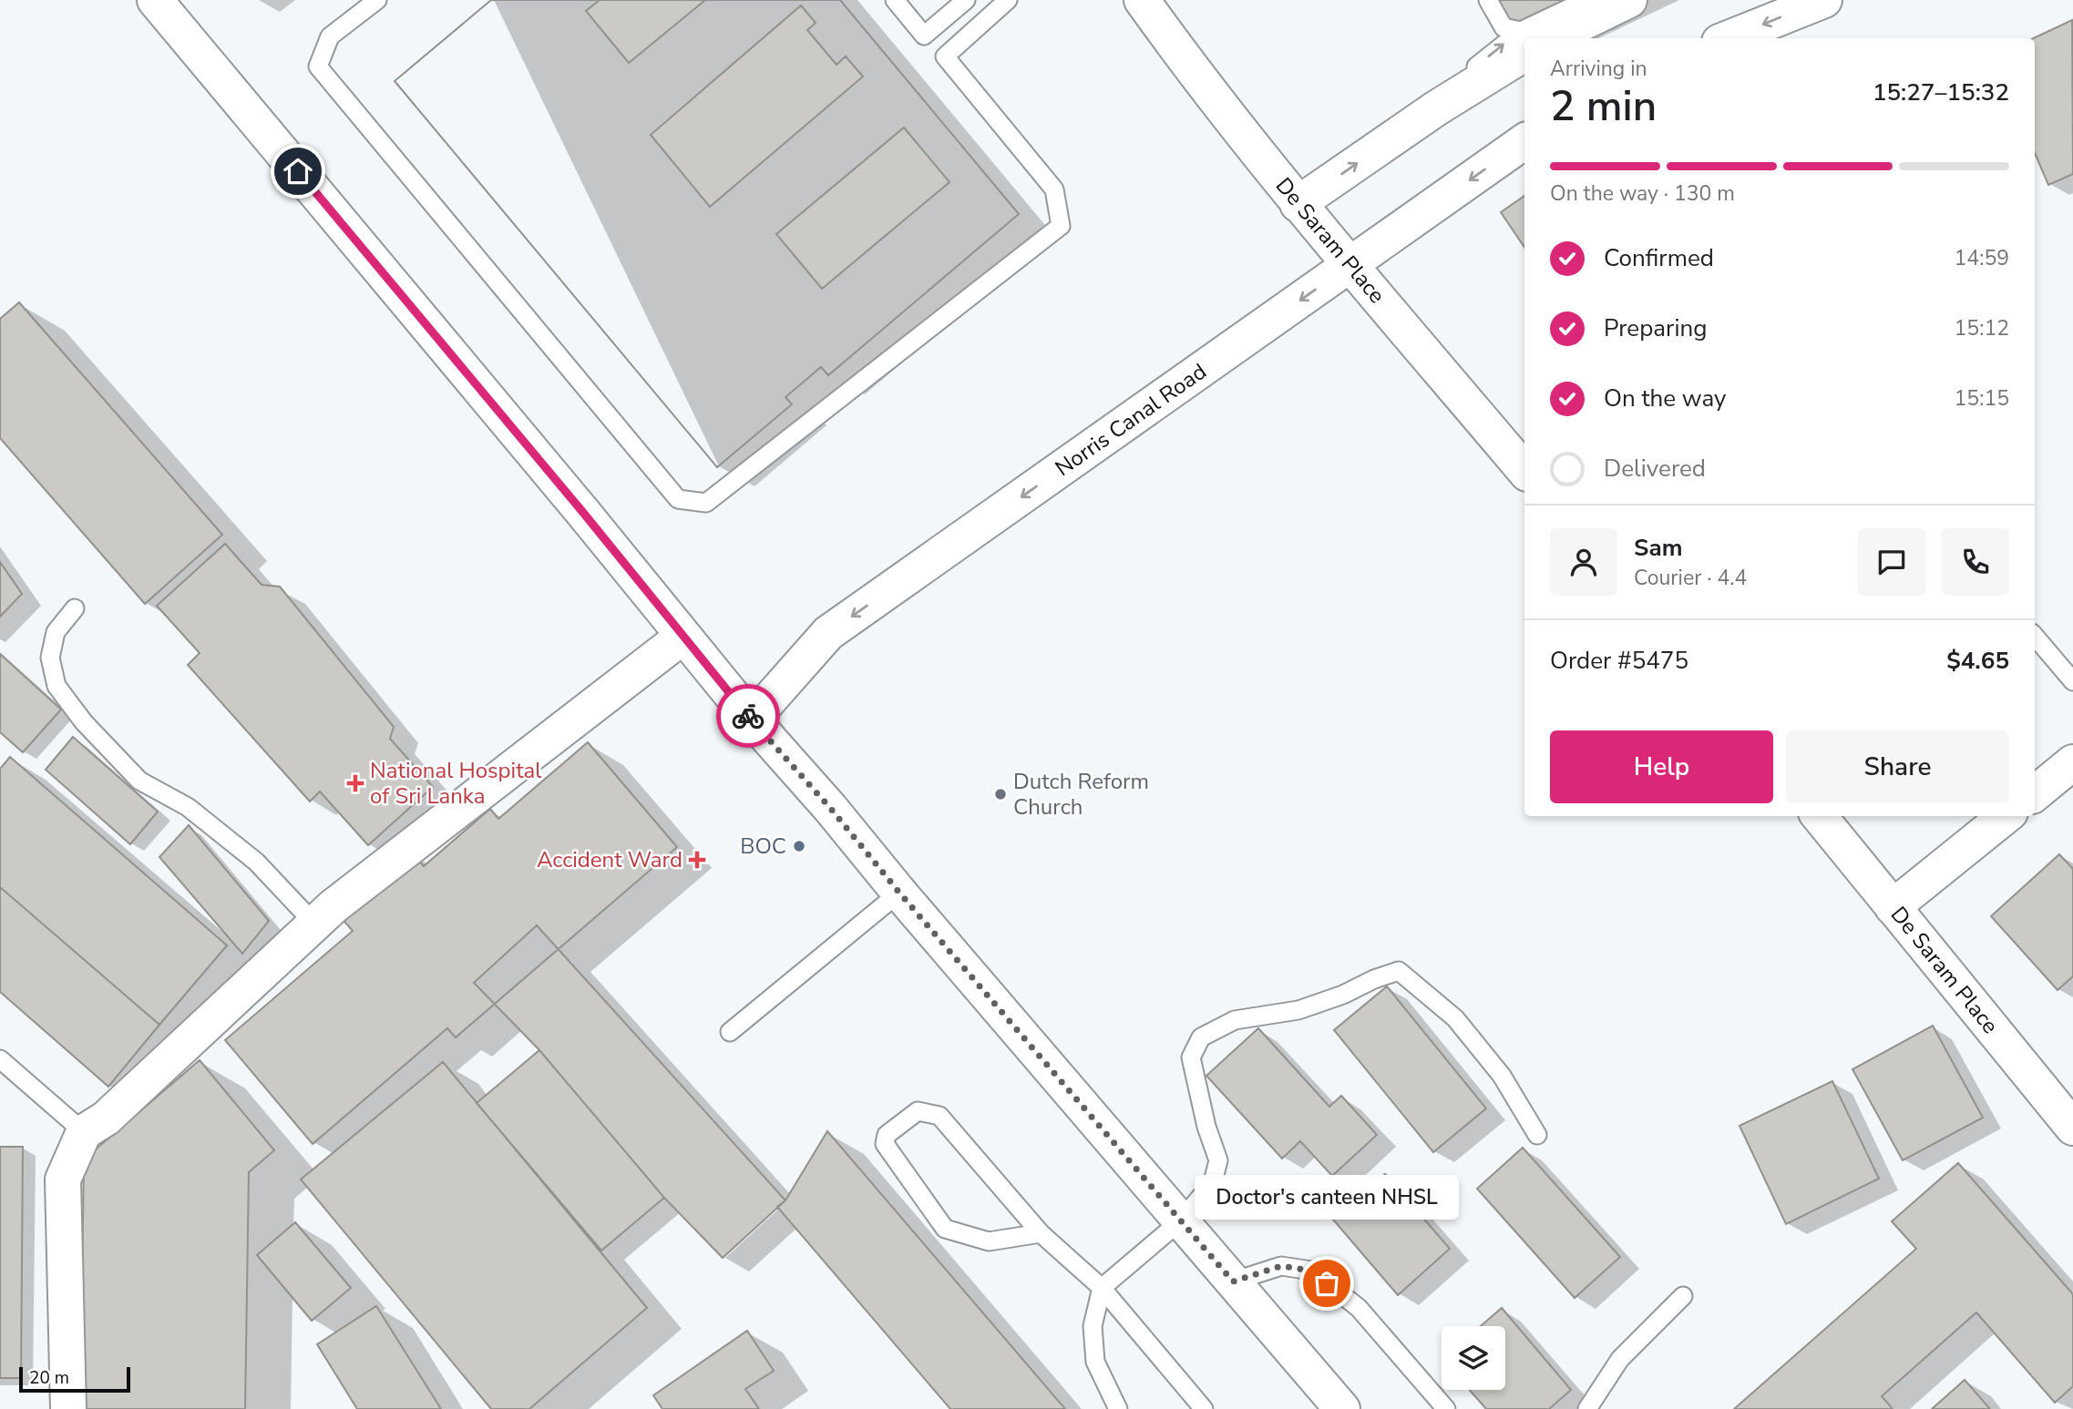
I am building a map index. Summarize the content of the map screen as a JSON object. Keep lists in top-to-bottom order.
{
  "streets": {
    "street": ["De Saram Place", "Norris Canal Road"]
  },
  "crossings": [
    ["De Saram Place", "Norris Canal Road"]
  ],
  "one_way": ["Norris Canal Road"],
  "places": {
    "health": ["National Hospital of Sri Lanka", "Accident Ward"],
    "other": ["Dutch Reform Church", "BOC", "Doctor's canteen NHSL"]
  },
  "scale_bar": "20 m",
  "page": {
    "heading": ["2 min", "Arriving in", "15:27–15:32"],
    "panel": [
      "Sam",
      "Courier · 4.4",
      "Order #5475",
      "$4.65"
    ],
    "bar": "On the way · 130 m",
    "list": [
      ["Confirmed", "14:59"],
      ["Preparing", "15:12"],
      ["On the way", "15:15"],
      "Delivered"
    ],
    "buttons": ["Help", "Share"],
    "bubble": "Doctor's canteen NHSL",
    "scale": "20 m"
  }
}
